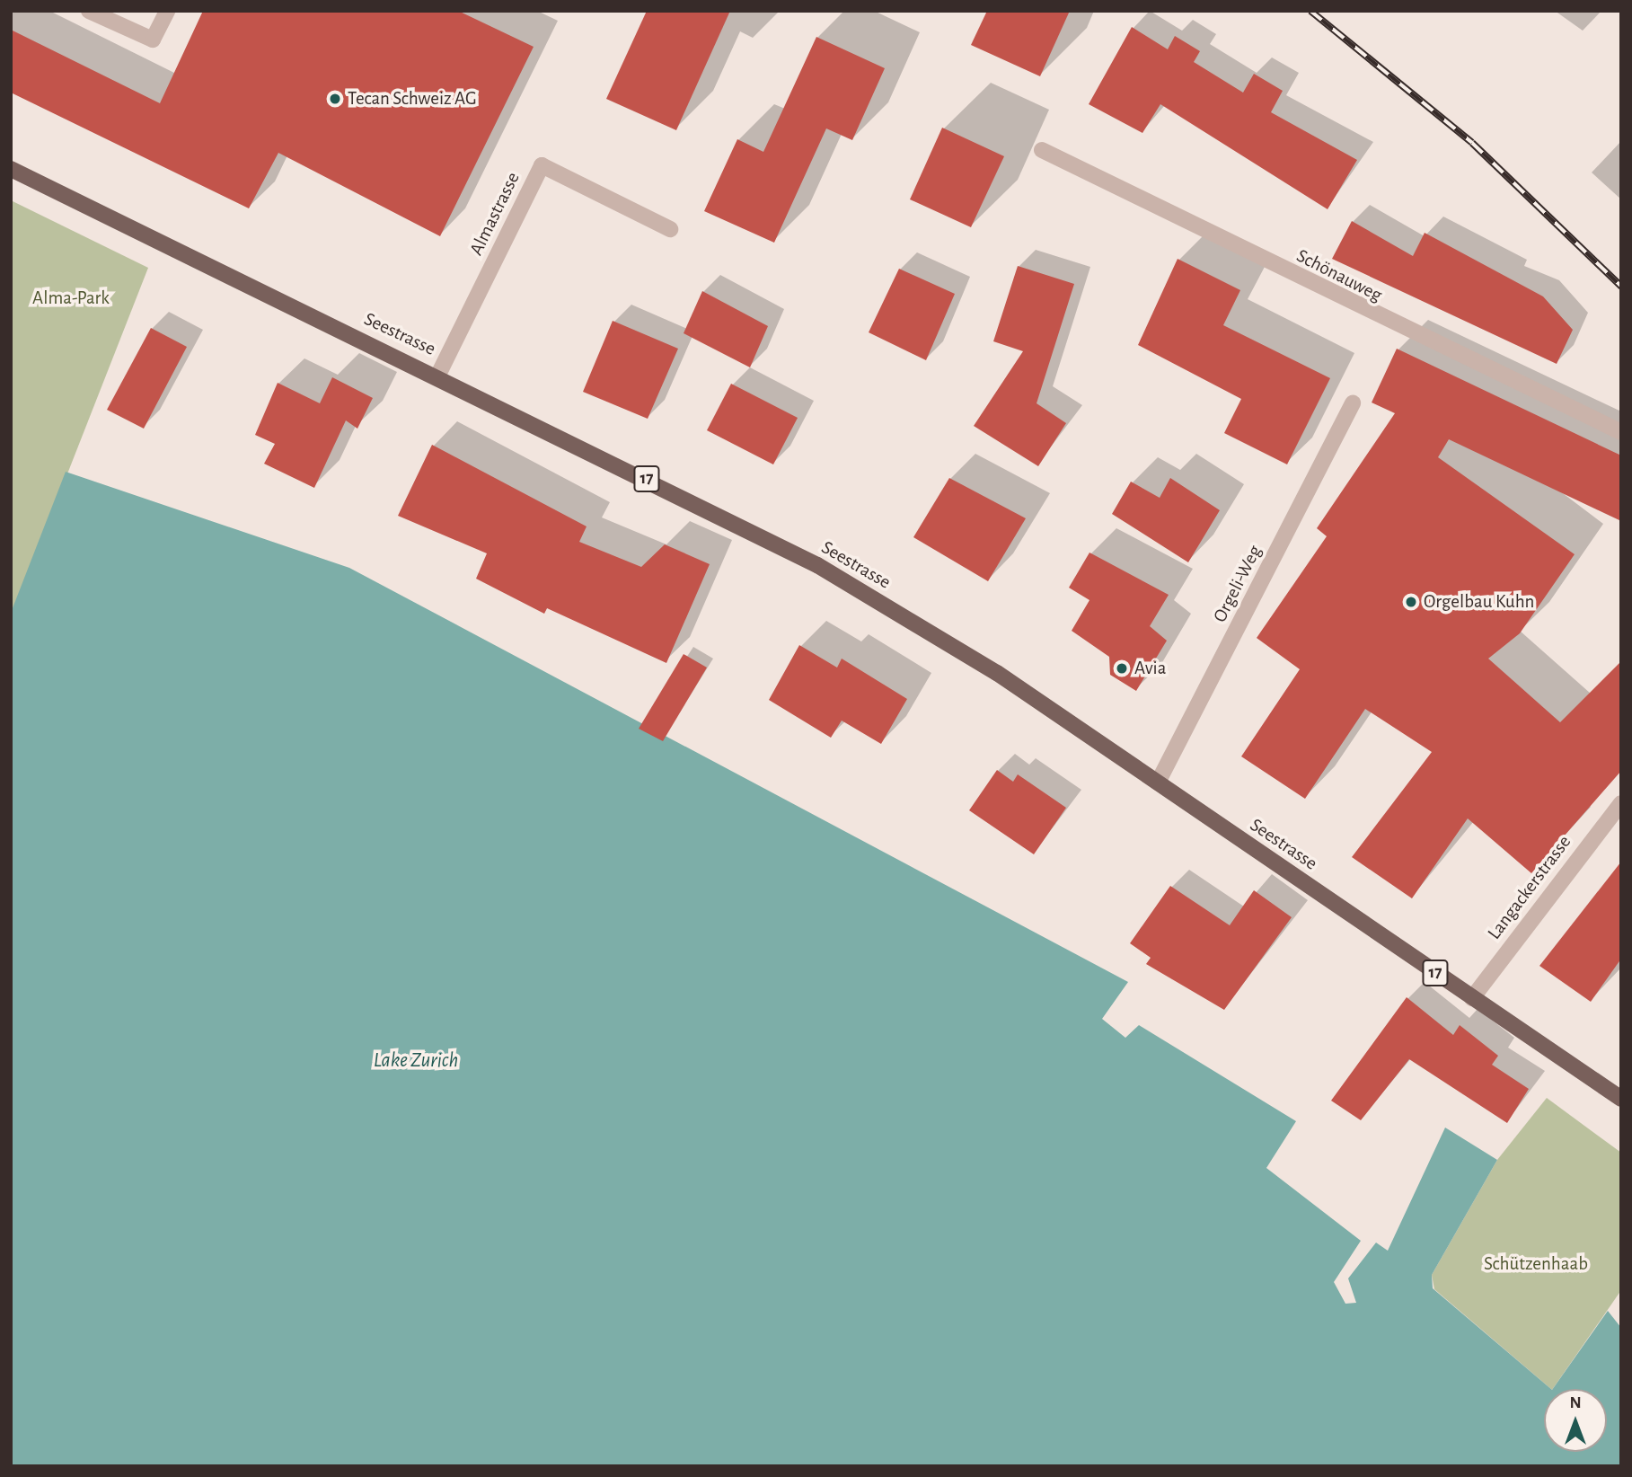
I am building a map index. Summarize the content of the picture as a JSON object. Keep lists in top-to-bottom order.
{
  "streets": {
    "main road": ["Seestrasse", "17"],
    "street": [
      "Almastrasse",
      "Schönauweg",
      "Orgeli-Weg",
      "Langackerstrasse"
    ]
  },
  "crossings": [
    ["Almastrasse", "Seestrasse"],
    ["Seestrasse", "Orgeli-Weg"],
    ["Seestrasse", "Langackerstrasse"]
  ],
  "water": ["Lake Zurich"],
  "parks": ["Alma-Park", "Schützenhaab"],
  "places": ["Tecan Schweiz AG", "Orgelbau Kuhn", "Avia"],
  "north": "top"
}
